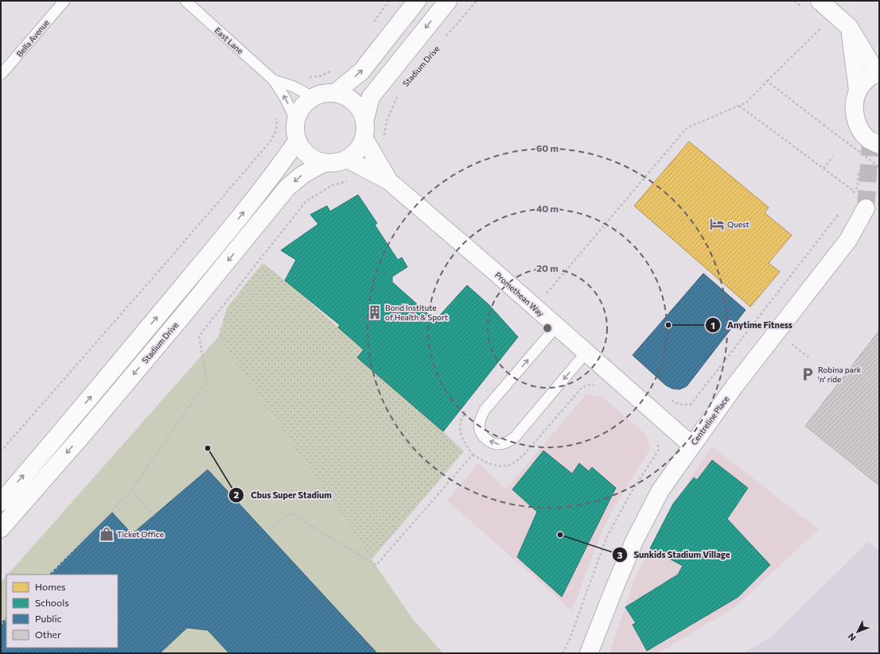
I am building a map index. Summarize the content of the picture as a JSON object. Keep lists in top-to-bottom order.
{
  "streets": {
    "street": ["Stadium Drive", "Promethean Way", "Centreline Place"],
    "lane": ["Bella Avenue", "East Lane"]
  },
  "crossings": [
    ["Promethean Way", "Centreline Place"]
  ],
  "places": {
    "hotel": ["Quest"],
    "building": ["Bond Institute of Health & Sport"],
    "other": ["Anytime Fitness", "Cbus Super Stadium", "Sunkids Stadium Village"],
    "parking": ["Robina park 'n' ride"],
    "shop": ["Ticket Office"]
  },
  "legend": [
    "Homes",
    "Schools",
    "Public",
    "Other"
  ],
  "north": "bottom left",
  "rings": ["60 m", "40 m", "20 m"]
}
